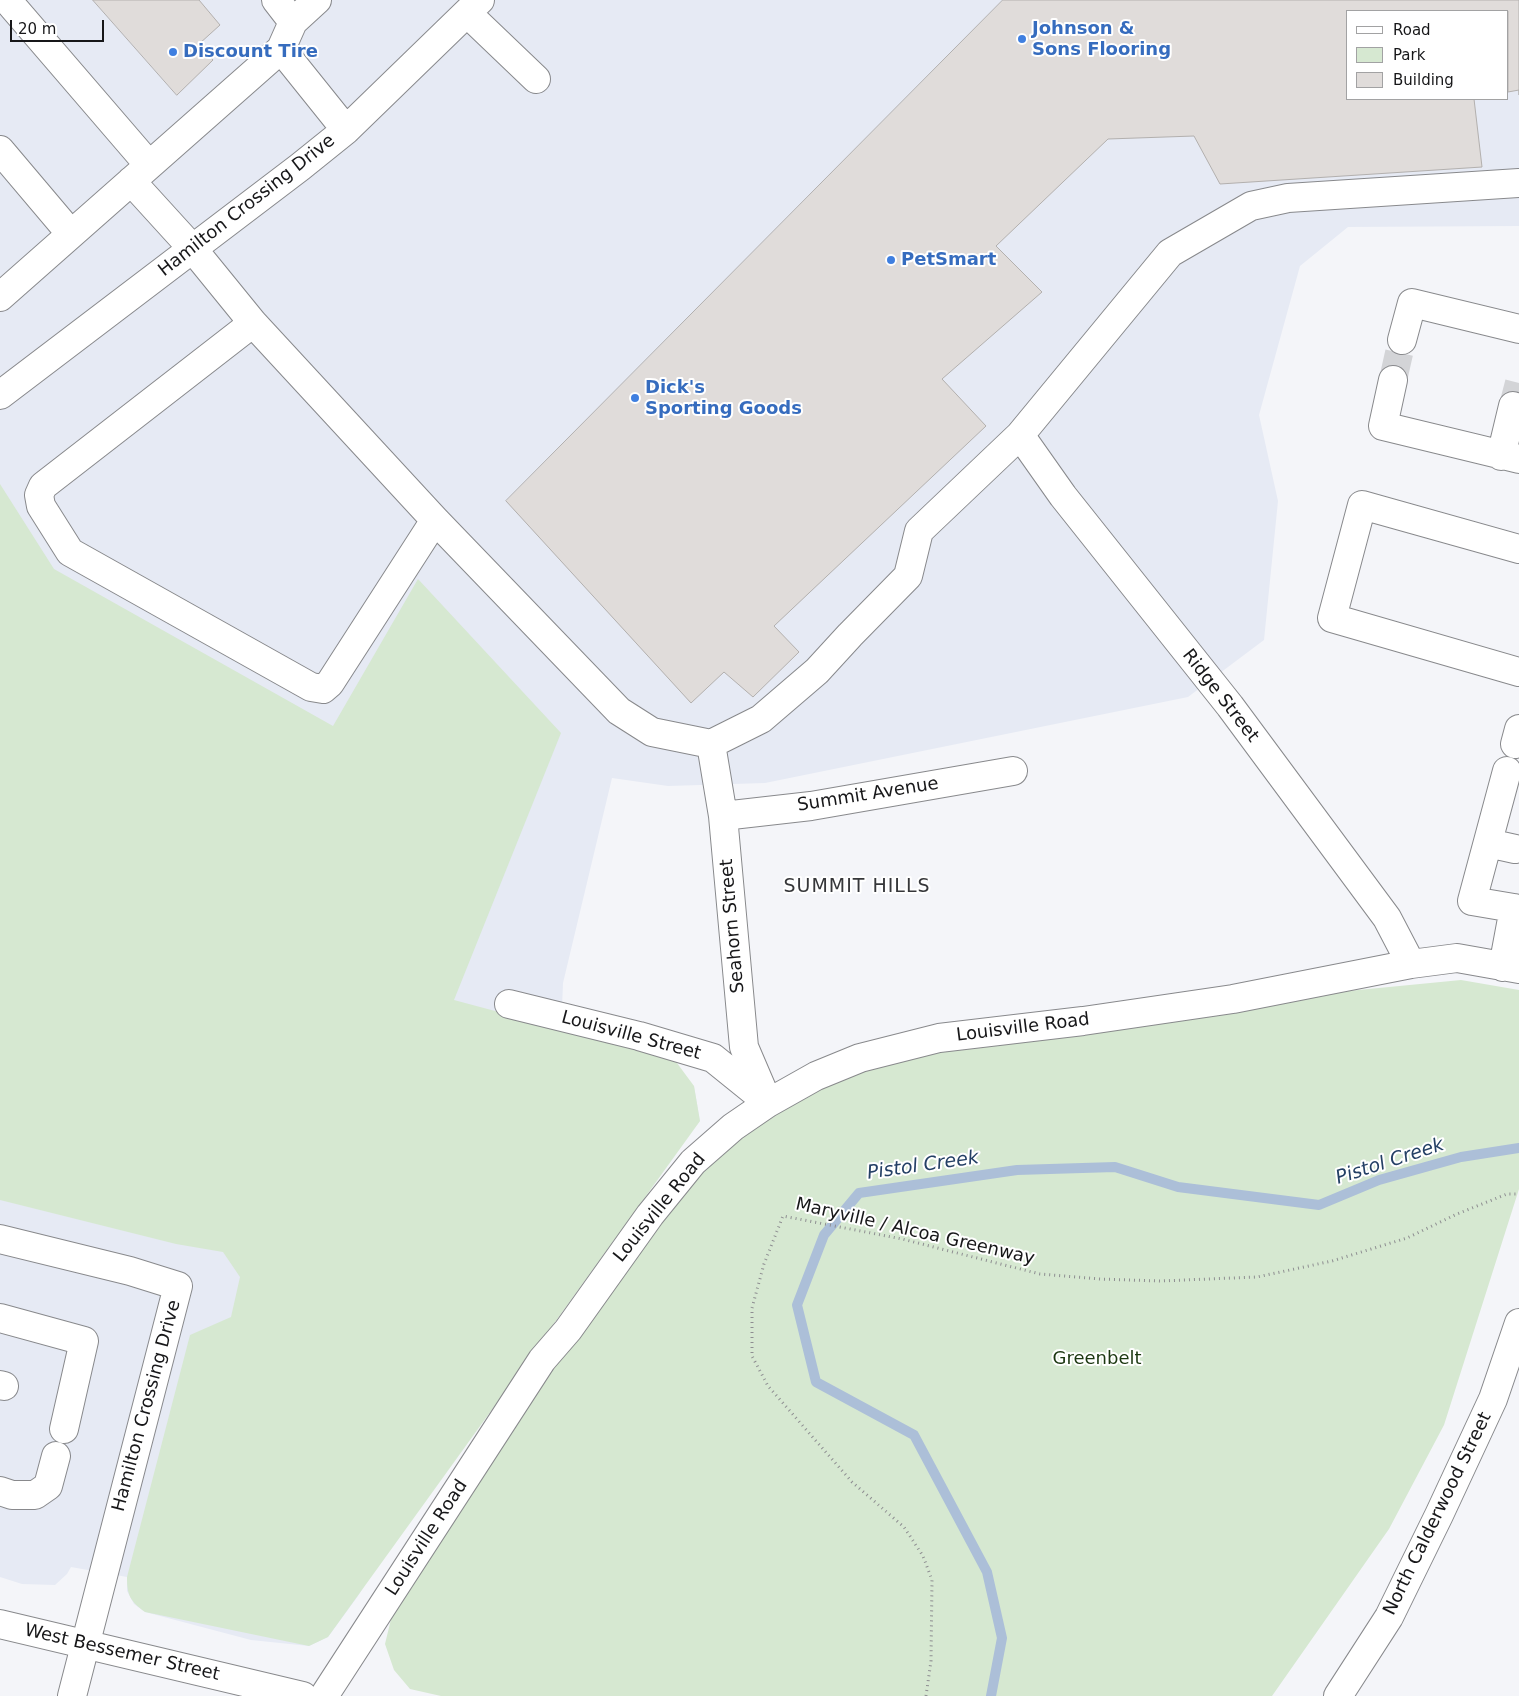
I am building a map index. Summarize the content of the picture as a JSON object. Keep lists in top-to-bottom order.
{
  "streets": {
    "street": [
      "Hamilton Crossing Drive",
      "Ridge Street",
      "Summit Avenue",
      "Seahorn Street",
      "Louisville Road",
      "Louisville Street",
      "North Calderwood Street",
      "West Bessemer Street"
    ],
    "path": ["Maryville / Alcoa Greenway"]
  },
  "crossings": [
    ["Hamilton Crossing Drive", "West Bessemer Street"],
    ["Ridge Street", "Louisville Road"],
    ["Summit Avenue", "Seahorn Street"],
    ["Seahorn Street", "Louisville Road"],
    ["Seahorn Street", "Louisville Street"],
    ["Louisville Road", "Louisville Street"]
  ],
  "districts": ["SUMMIT HILLS"],
  "water": ["Pistol Creek"],
  "parks": ["Greenbelt"],
  "places": [
    "Johnson & Sons Flooring",
    "Discount Tire",
    "PetSmart",
    "Dick's Sporting Goods"
  ],
  "legend": ["Road", "Park", "Building"],
  "scale_bar": "20 m"
}
